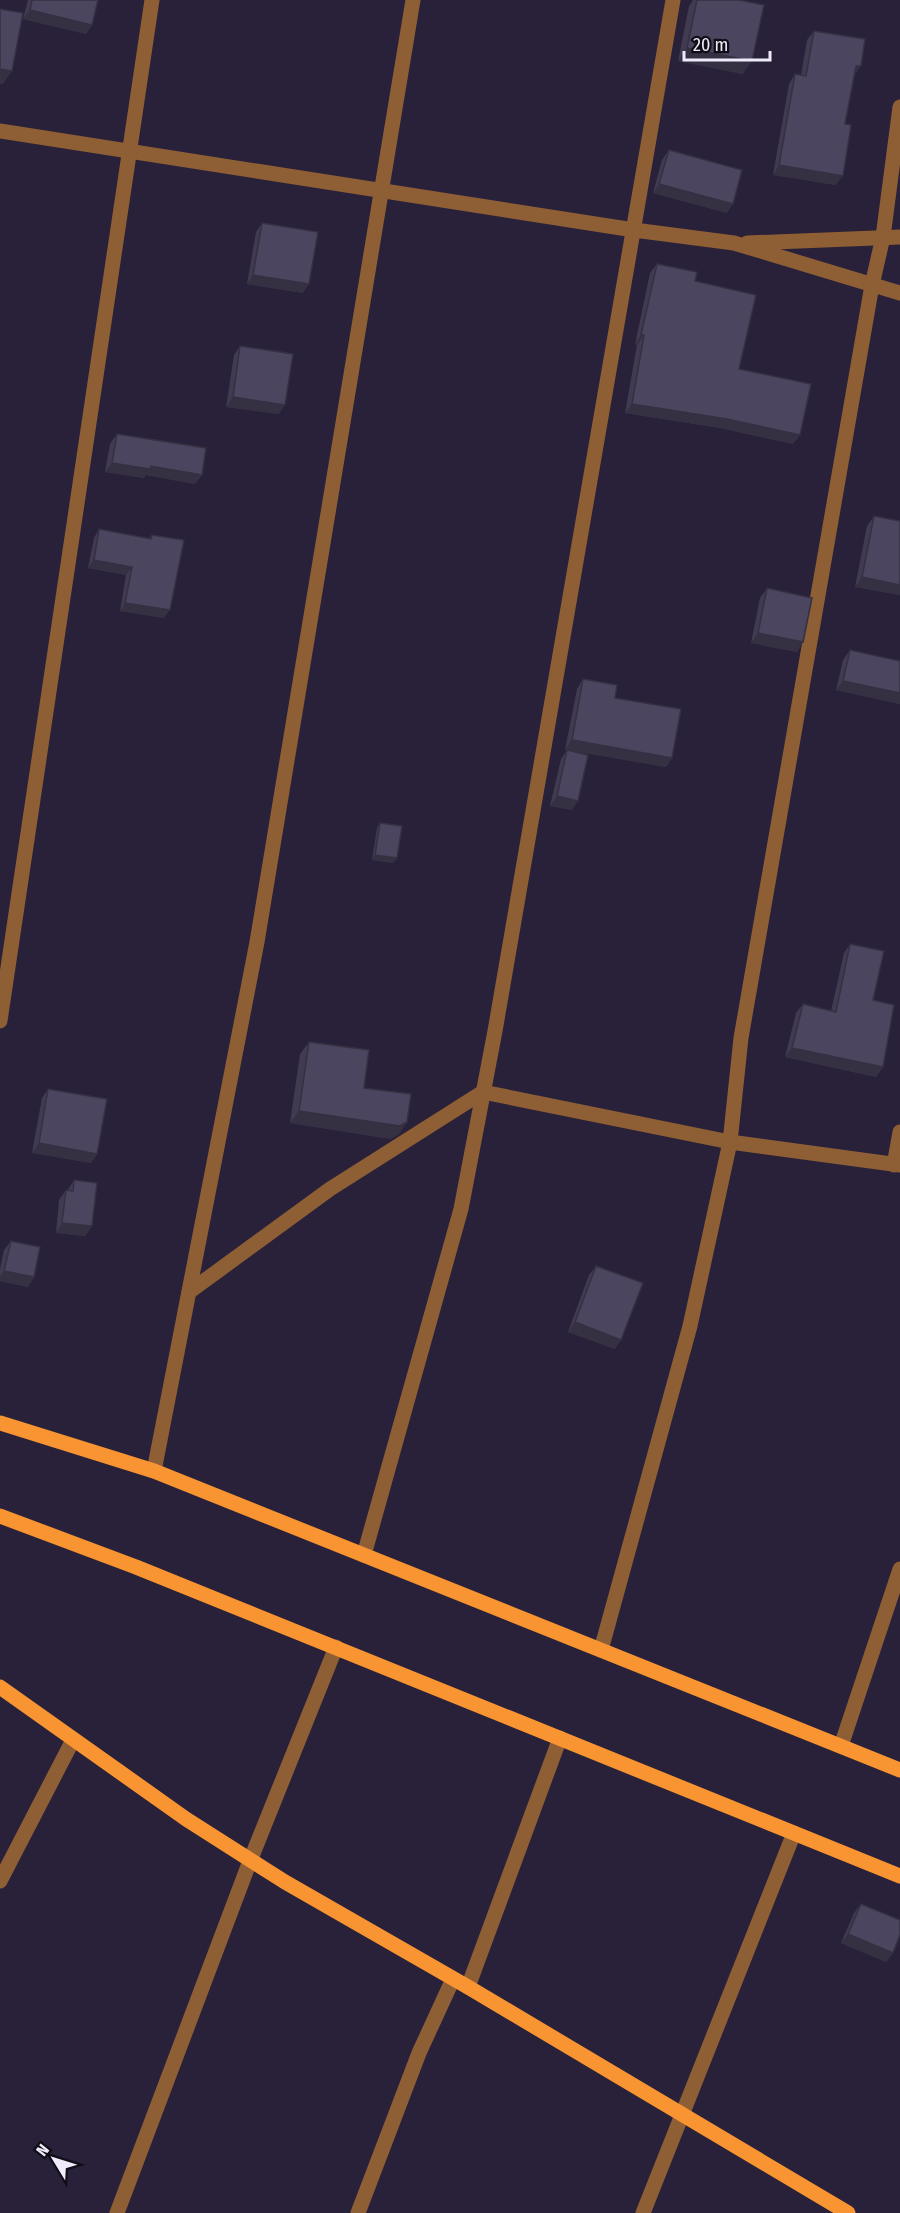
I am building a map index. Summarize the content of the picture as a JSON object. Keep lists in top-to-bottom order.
{
  "scale_bar": "20 m",
  "north": "top left"
}
